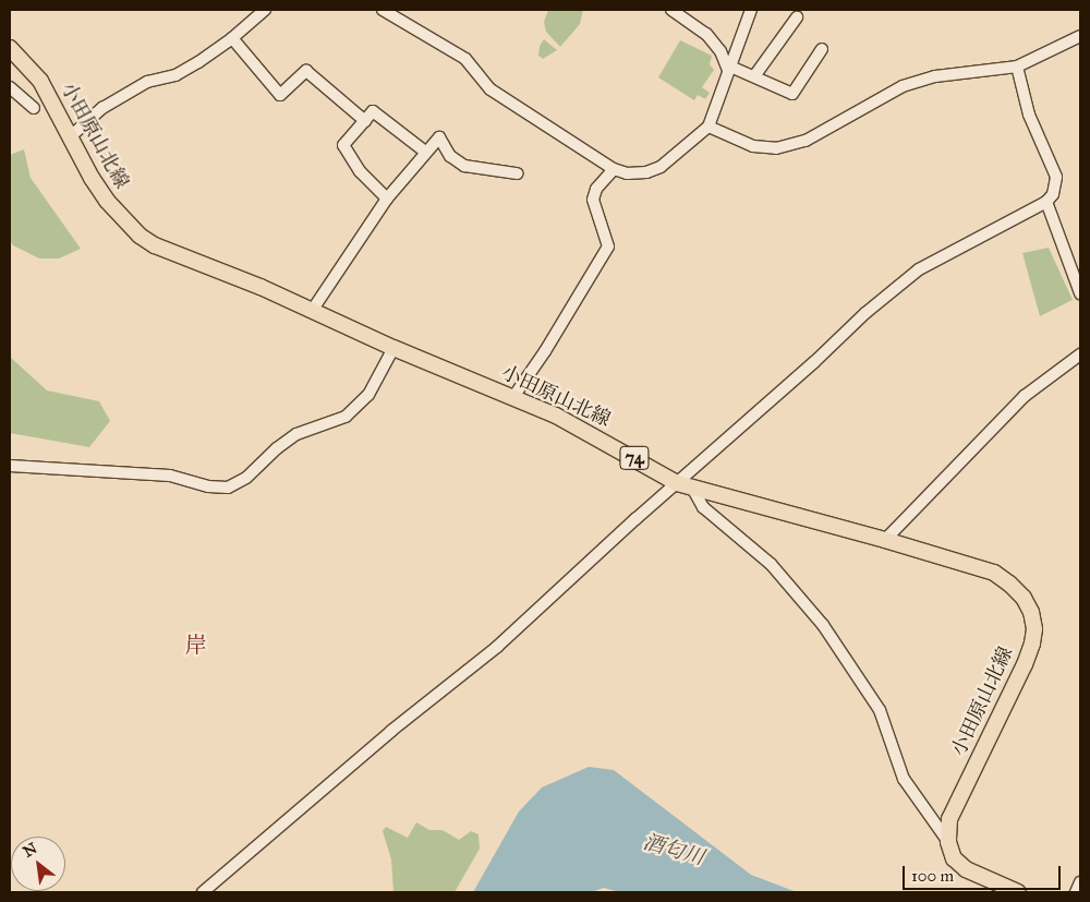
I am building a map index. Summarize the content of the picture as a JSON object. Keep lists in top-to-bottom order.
{
  "streets": {
    "main road": ["小田原山北線", "74"]
  },
  "districts": ["岸"],
  "water": ["酒匂川"],
  "scale_bar": "100 m",
  "north": "top left"
}
